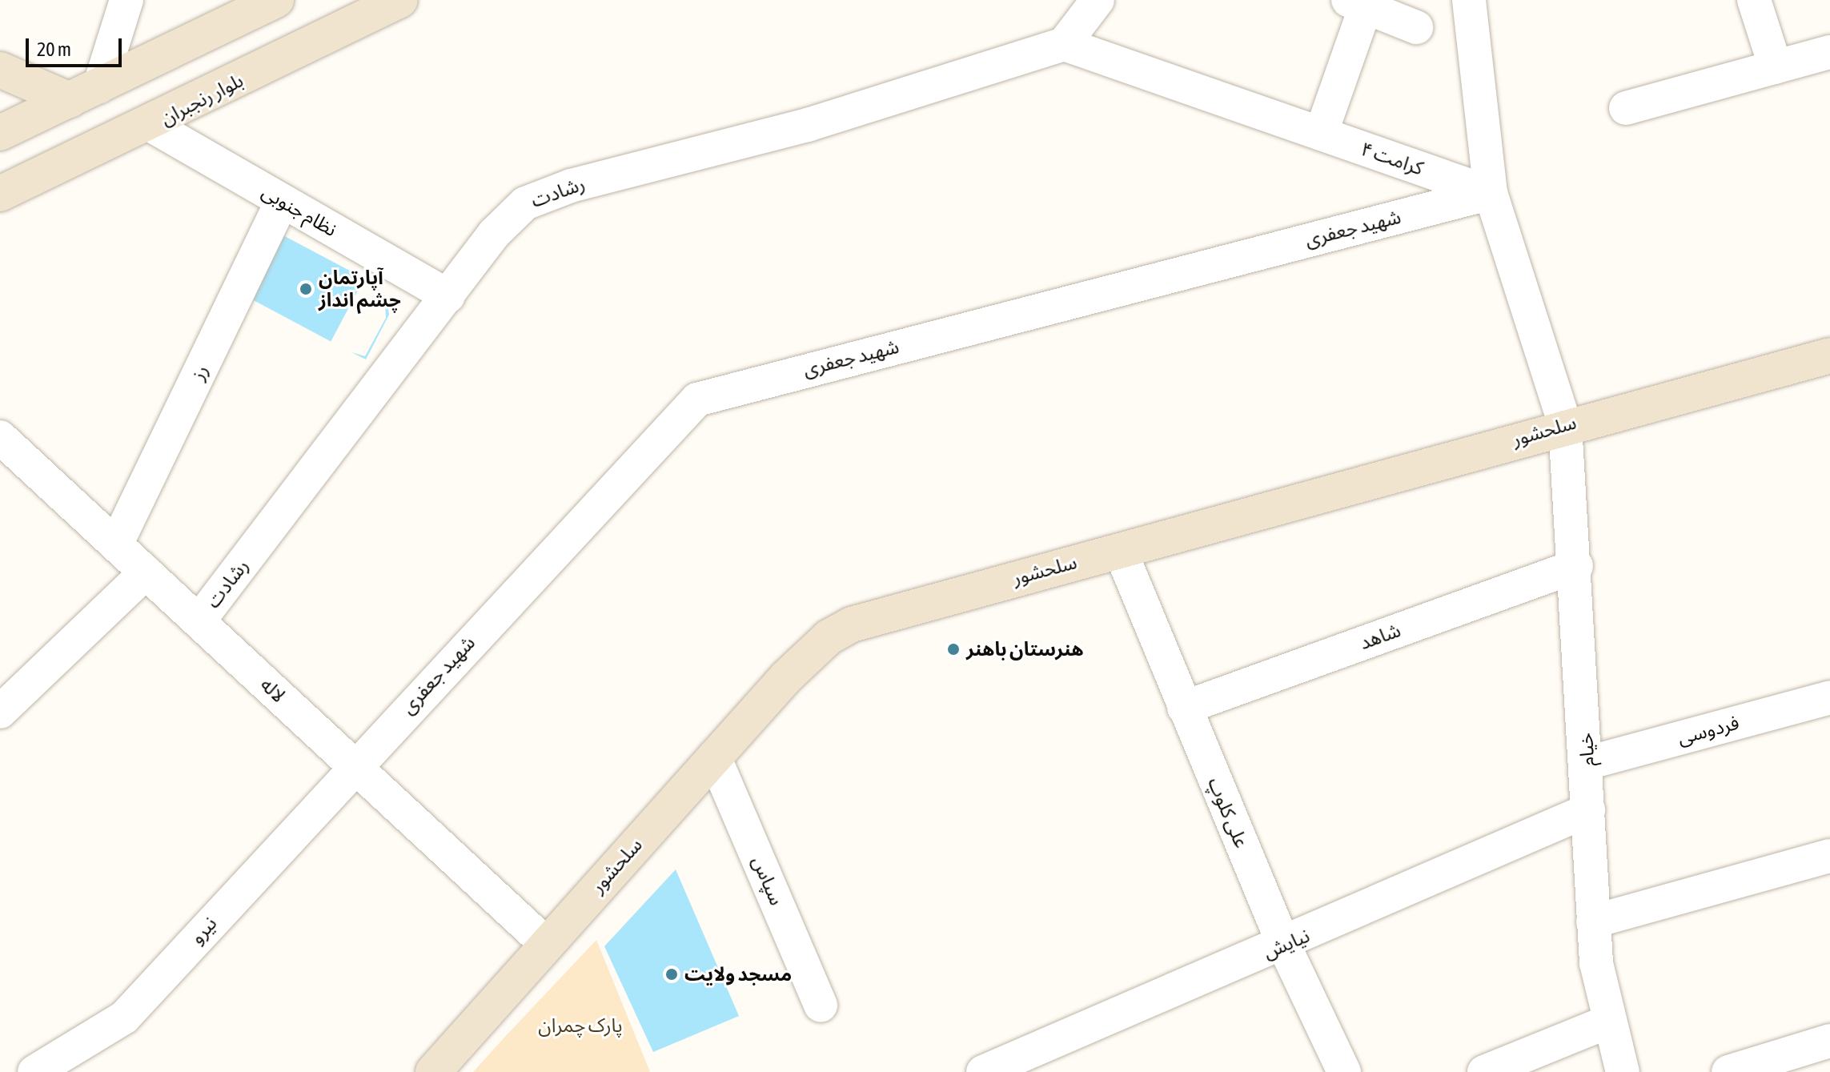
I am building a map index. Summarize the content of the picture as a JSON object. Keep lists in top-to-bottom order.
{
  "streets": {
    "street": [
      "بلوار رنجبران",
      "کرامت ۴",
      "رشادت",
      "نظام جنوبی",
      "شهید جعفری",
      "رز",
      "سلحشور",
      "شاهد",
      "لاله",
      "فردوسی",
      "خیام",
      "علی کلوپ",
      "سپاس",
      "نیرو",
      "نیایش"
    ]
  },
  "crossings": [
    ["بلوار رنجبران", "نظام جنوبی"],
    ["کرامت ۴", "رشادت"],
    ["کرامت ۴", "شهید جعفری"],
    ["رشادت", "نظام جنوبی"],
    ["رشادت", "لاله"],
    ["نظام جنوبی", "رز"],
    ["شهید جعفری", "لاله"],
    ["شهید جعفری", "نیرو"],
    ["رز", "لاله"],
    ["سلحشور", "لاله"],
    ["سلحشور", "خیام"],
    ["سلحشور", "علی کلوپ"],
    ["سلحشور", "سپاس"],
    ["شاهد", "خیام"],
    ["شاهد", "علی کلوپ"],
    ["لاله", "نیرو"],
    ["فردوسی", "خیام"],
    ["خیام", "نیایش"],
    ["علی کلوپ", "نیایش"]
  ],
  "parks": ["پارک چمران"],
  "places": ["آپارتمان چشم انداز", "هنرستان باهنر", "مسجد ولایت"],
  "scale_bar": "20 m"
}
